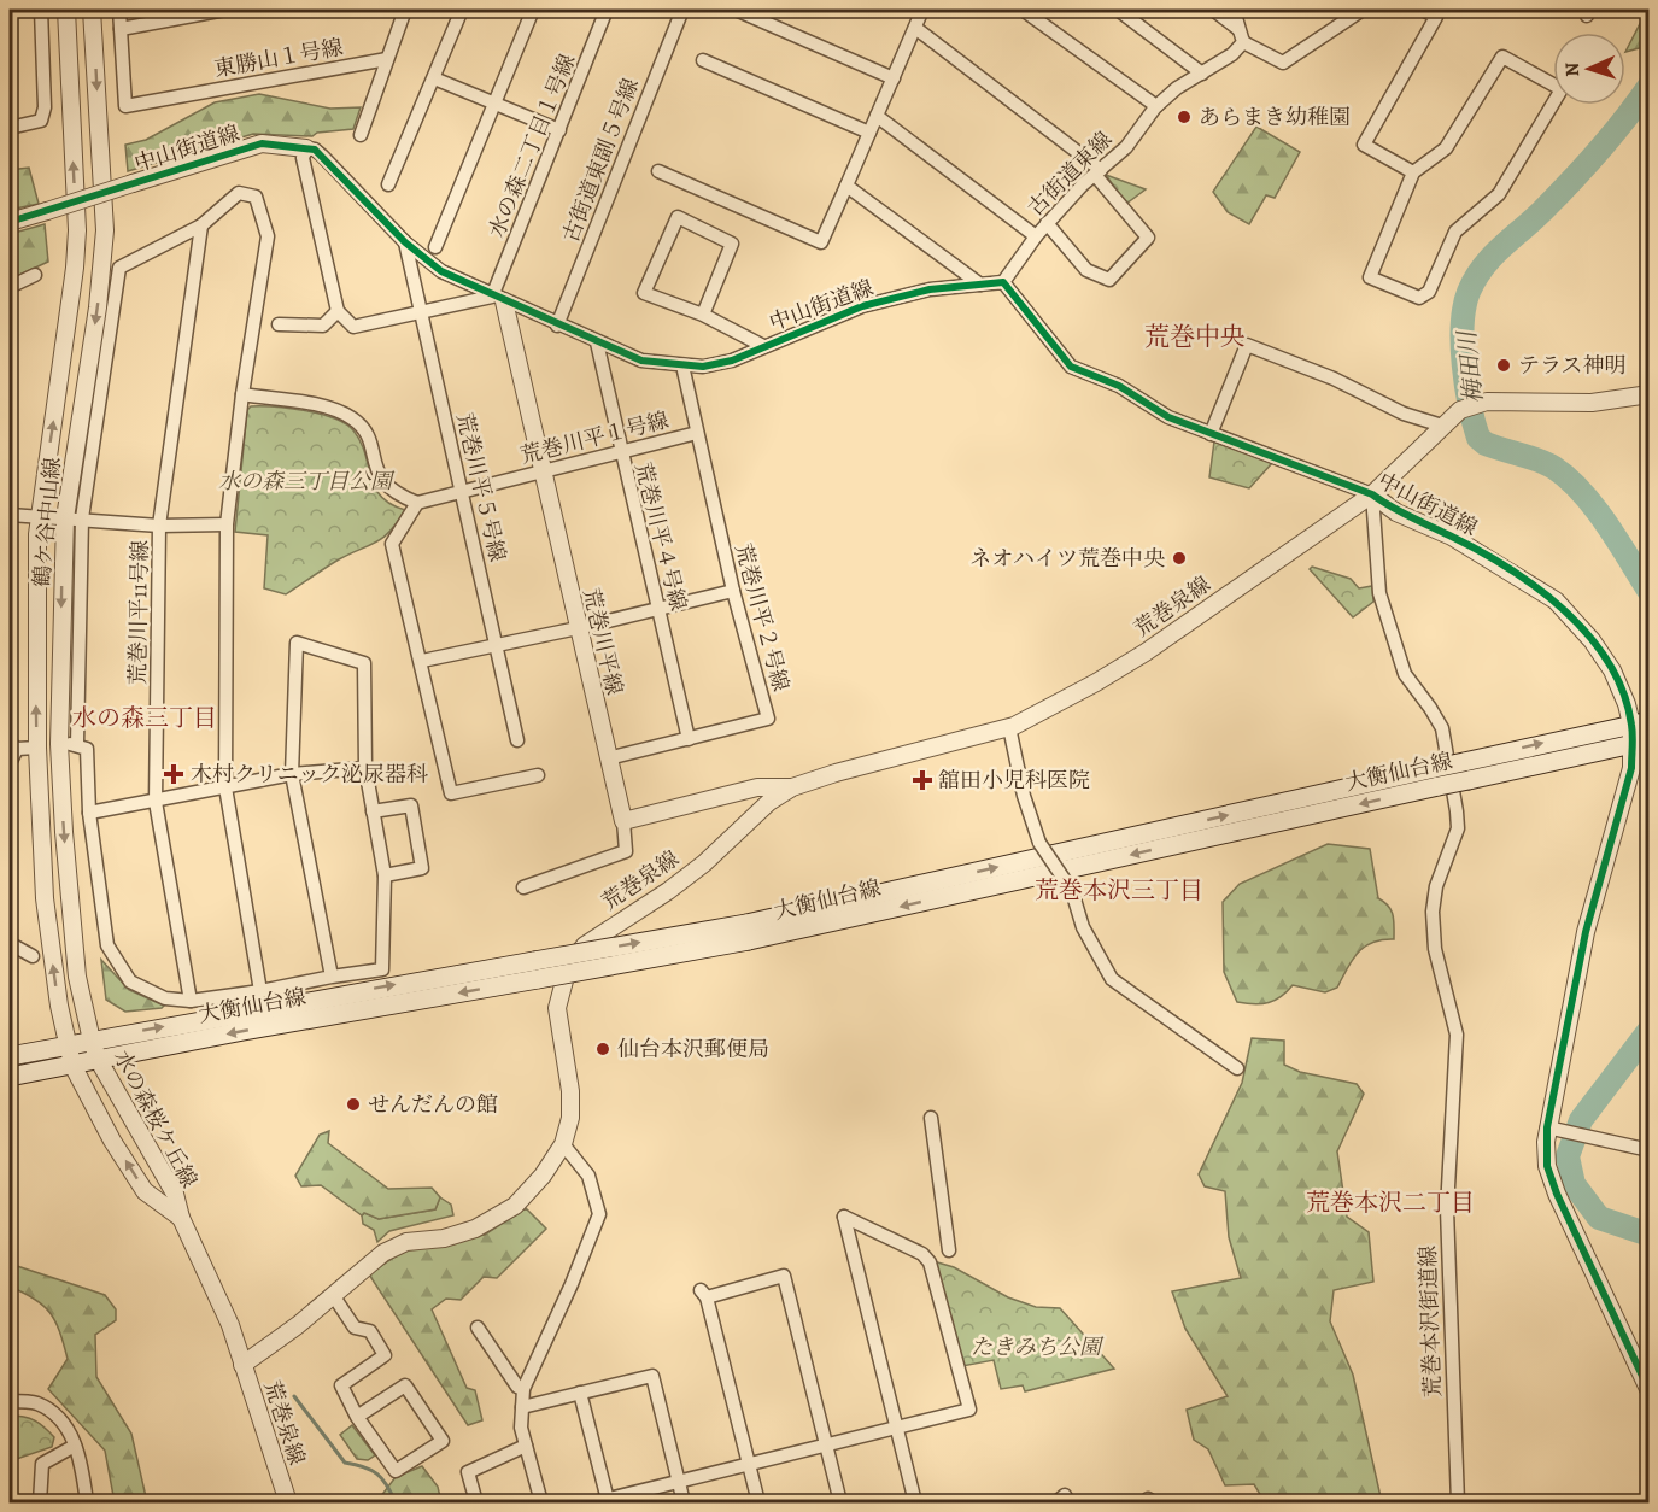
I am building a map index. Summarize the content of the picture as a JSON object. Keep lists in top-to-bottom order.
{
  "streets": {
    "main road": ["大衡仙台線"],
    "street": [
      "東勝山１号線",
      "水の森二丁目１号線",
      "中山街道線",
      "古街道東副５号線",
      "古街道東線",
      "荒巻川平１号線",
      "荒巻川平５号線",
      "鶴ケ谷中山線",
      "荒巻川平４号線",
      "荒巻泉線",
      "荒巻川平11号線",
      "荒巻川平２号線",
      "荒巻川平線",
      "水の森桜ケ丘線",
      "荒巻本沢街道線"
    ]
  },
  "crossings": [
    ["水の森二丁目１号線", "中山街道線"],
    ["水の森二丁目１号線", "荒巻川平線"],
    ["中山街道線", "古街道東副５号線"],
    ["中山街道線", "古街道東線"],
    ["中山街道線", "荒巻川平５号線"],
    ["中山街道線", "荒巻川平４号線"],
    ["中山街道線", "荒巻泉線"],
    ["中山街道線", "荒巻川平２号線"],
    ["中山街道線", "荒巻川平線"],
    ["中山街道線", "大衡仙台線"],
    ["中山街道線", "荒巻本沢街道線"],
    ["荒巻川平１号線", "荒巻川平５号線"],
    ["荒巻川平１号線", "荒巻川平４号線"],
    ["荒巻川平１号線", "荒巻川平２号線"],
    ["荒巻川平１号線", "荒巻川平線"],
    ["鶴ケ谷中山線", "大衡仙台線"],
    ["鶴ケ谷中山線", "水の森桜ケ丘線"],
    ["荒巻川平４号線", "荒巻川平２号線"],
    ["荒巻泉線", "水の森桜ケ丘線"],
    ["荒巻泉線", "荒巻本沢街道線"],
    ["荒巻川平２号線", "荒巻川平線"],
    ["大衡仙台線", "水の森桜ケ丘線"]
  ],
  "districts": [
    "荒巻中央",
    "水の森三丁目",
    "荒巻本沢三丁目",
    "荒巻本沢二丁目"
  ],
  "water": ["梅田川"],
  "parks": ["水の森三丁目公園", "たきみち公園"],
  "places": {
    "other": [
      "あらまき幼稚園",
      "テラス神明",
      "ネオハイツ荒巻中央",
      "仙台本沢郵便局",
      "せんだんの館"
    ],
    "health": ["木村クリニック泌尿器科", "舘田小児科医院"]
  },
  "north": "left"
}
